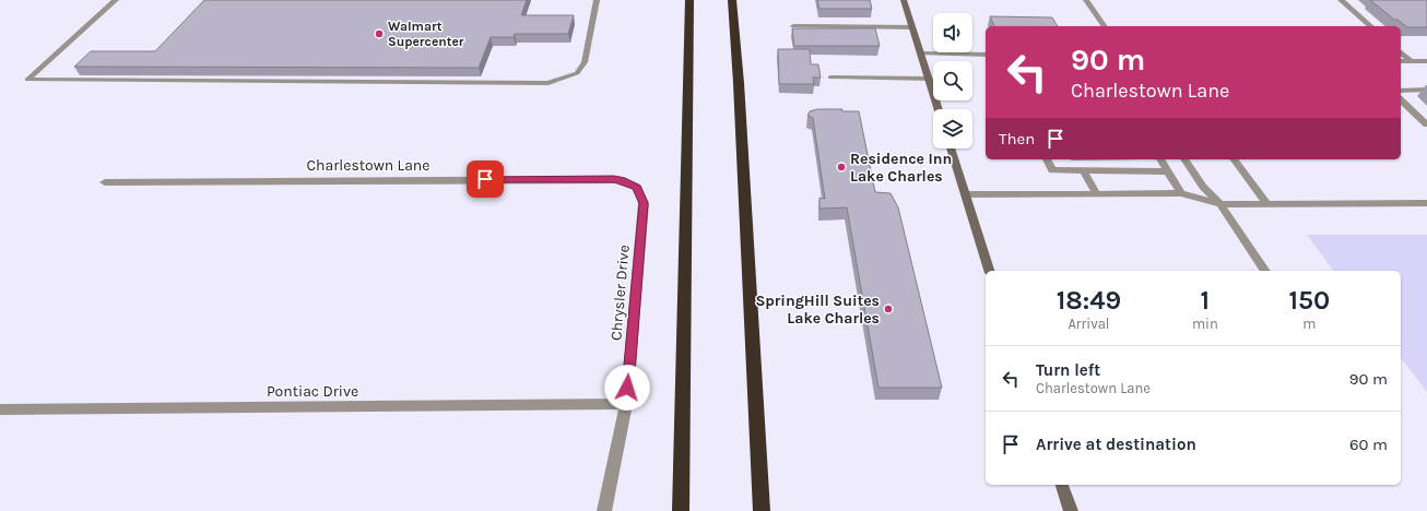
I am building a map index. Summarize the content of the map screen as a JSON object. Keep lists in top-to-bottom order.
{
  "streets": {
    "street": ["Charlestown Lane", "Chrysler Drive", "Pontiac Drive"]
  },
  "crossings": [
    ["Charlestown Lane", "Chrysler Drive"],
    ["Chrysler Drive", "Pontiac Drive"]
  ],
  "places": ["Walmart Supercenter", "Residence Inn Lake Charles", "SpringHill Suites Lake Charles"],
  "page": {
    "turn": ["90 m", "Charlestown Lane"],
    "then": "Then",
    "eta": [
      "18:49",
      "Arrival",
      "1",
      "min",
      "150",
      "m"
    ],
    "list": [
      {
        "name": "Turn left",
        "note": "Charlestown Lane",
        "value": "90 m"
      },
      {
        "name": "Arrive at destination",
        "value": "60 m"
      }
    ]
  }
}
